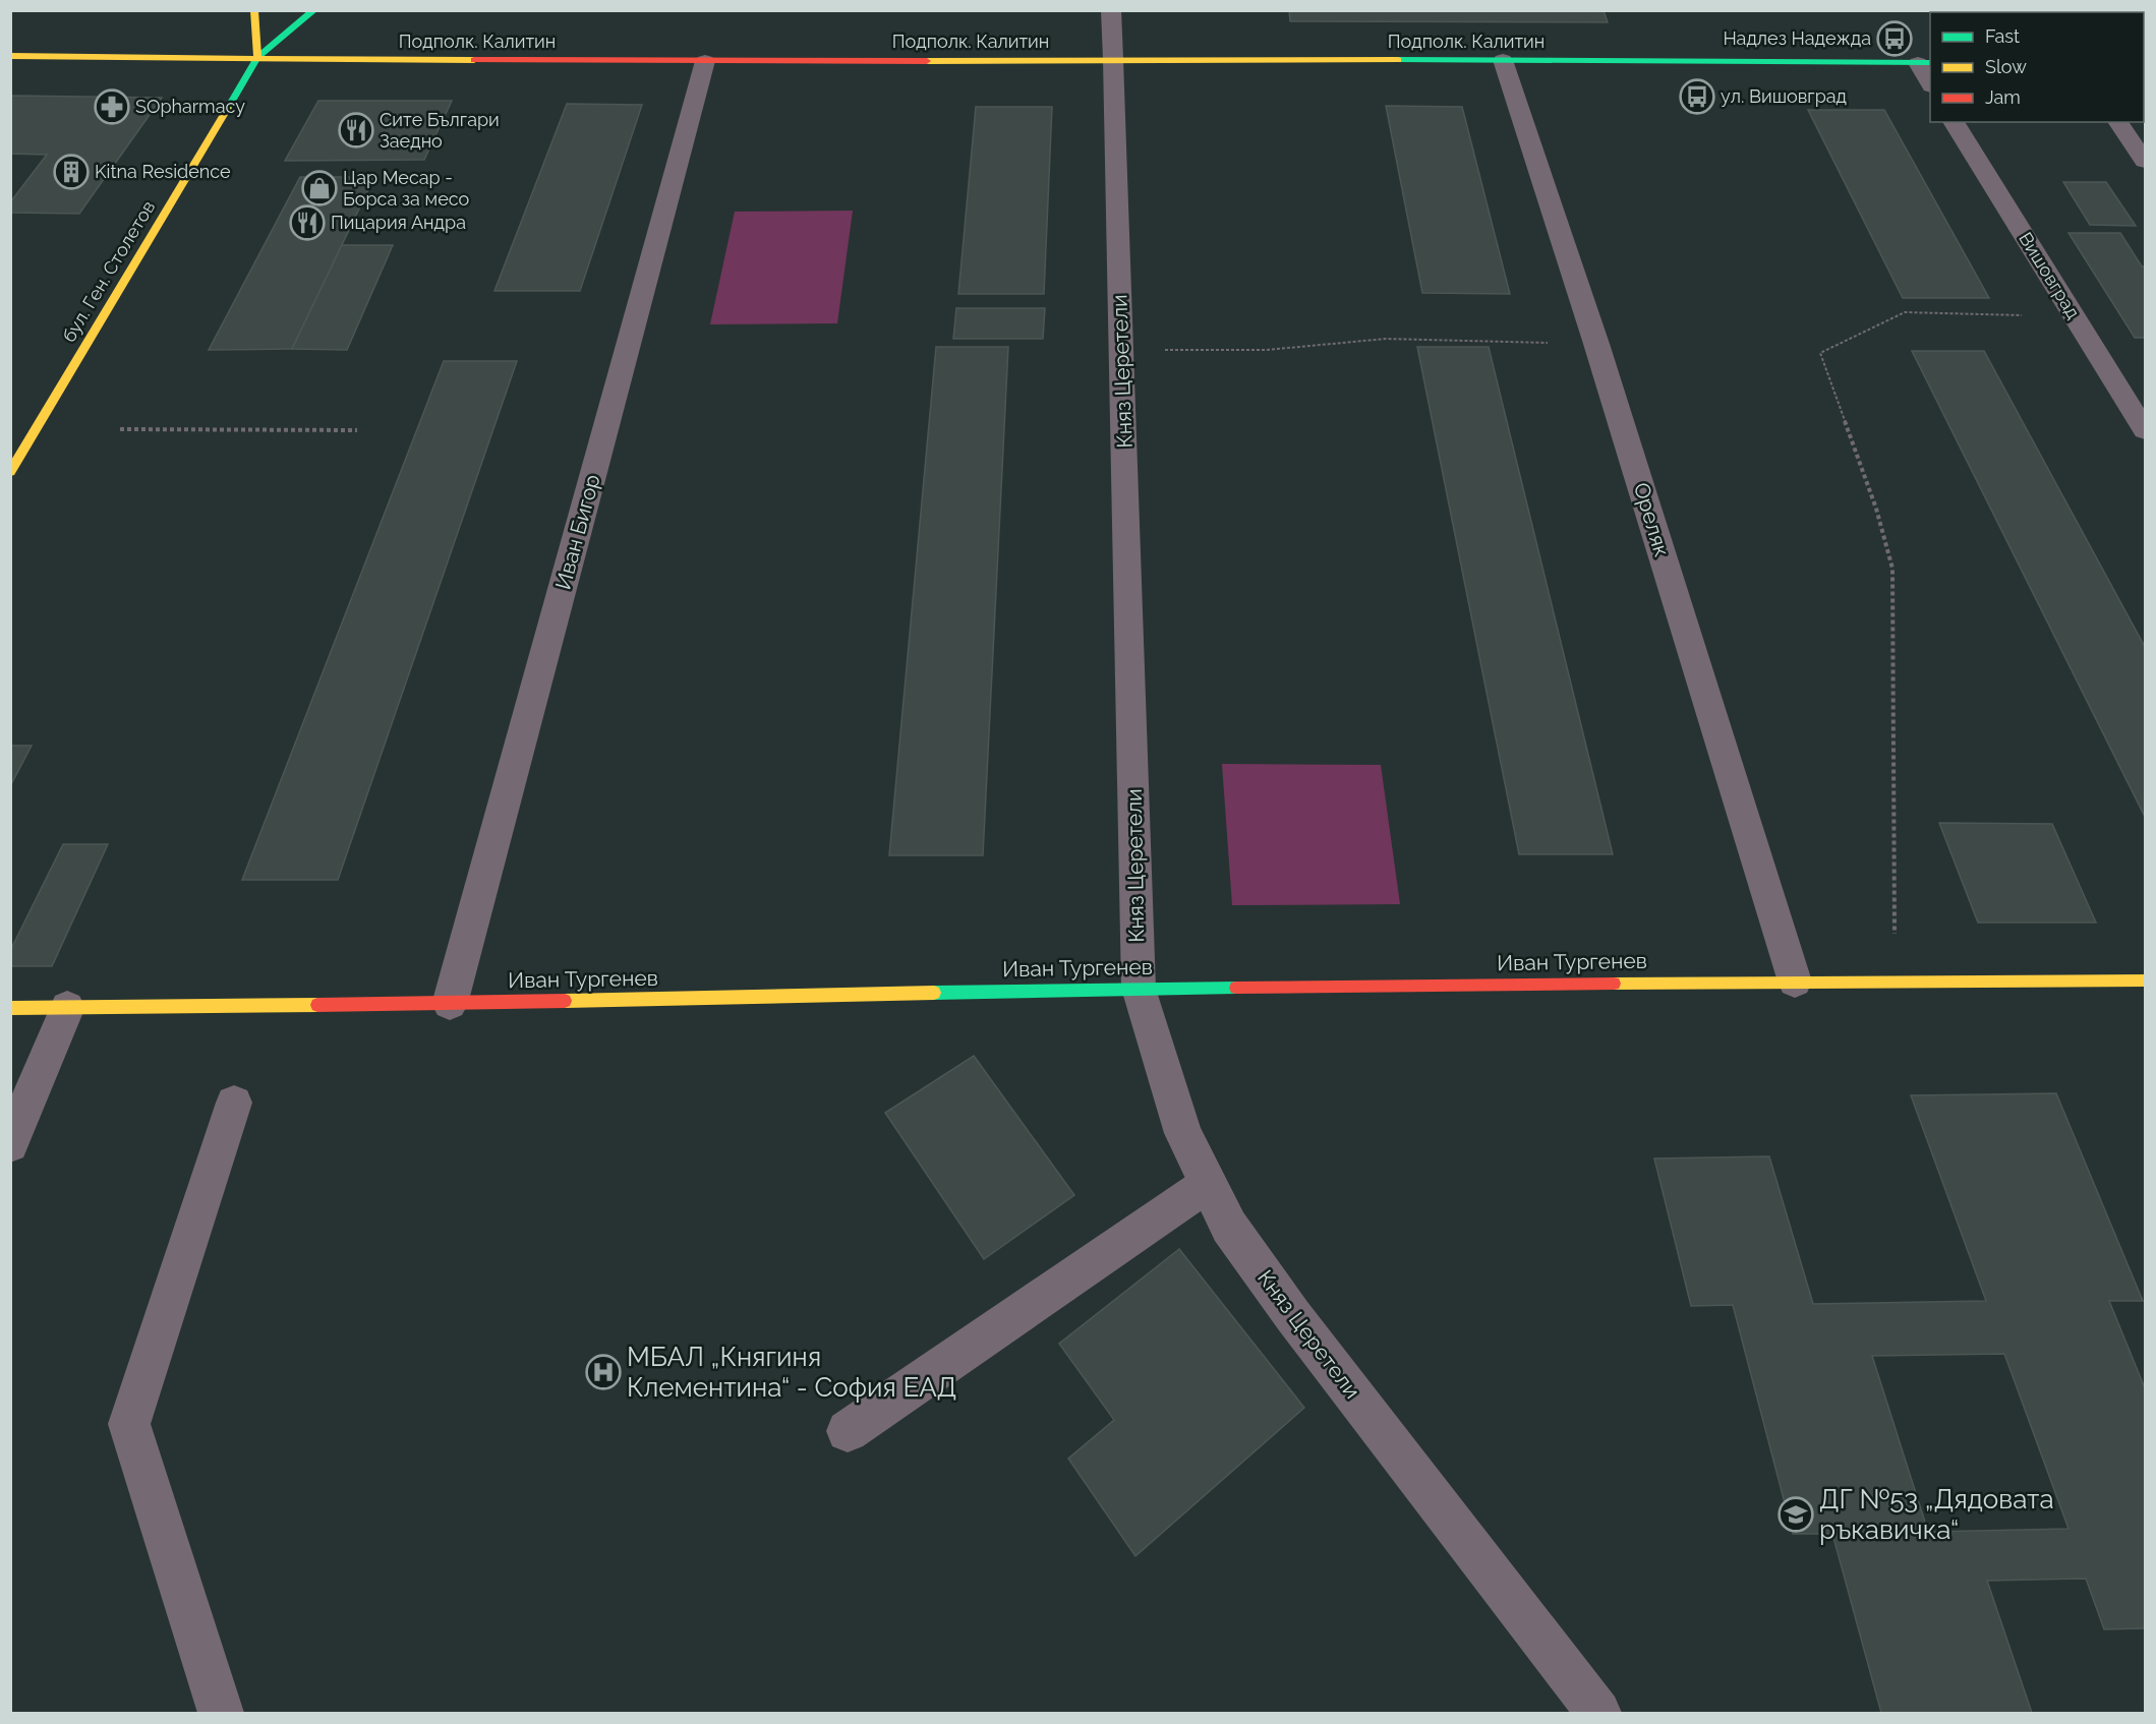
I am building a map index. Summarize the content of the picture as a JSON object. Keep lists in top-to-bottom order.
{
  "streets": {
    "street": [
      "Подполк. Калитин",
      "бул. Ген. Столетов",
      "Вишовград",
      "Княз Церетели",
      "Ореляк",
      "Иван Бигор",
      "Иван Тургенев"
    ]
  },
  "crossings": [
    ["Подполк. Калитин", "бул. Ген. Столетов"],
    ["Подполк. Калитин", "Княз Церетели"],
    ["Подполк. Калитин", "Ореляк"],
    ["Подполк. Калитин", "Иван Бигор"],
    ["Княз Церетели", "Иван Тургенев"],
    ["Ореляк", "Иван Тургенев"],
    ["Иван Бигор", "Иван Тургенев"]
  ],
  "places": {
    "bus stop": ["Надлез Надежда", "ул. Вишовград"],
    "pharmacy": ["SOpharmacy"],
    "restaurant": ["Сите Българи Заедно", "Пицария Андра"],
    "building": ["Kitna Residence"],
    "shop": ["Цар Месар - Борса за месо"],
    "hospital": ["МБАЛ „Княгиня Клементина“ - София ЕАД"],
    "school or university": ["ДГ №53 „Дядовата ръкавичка“"]
  },
  "legend": ["Fast", "Slow", "Jam"]
}
